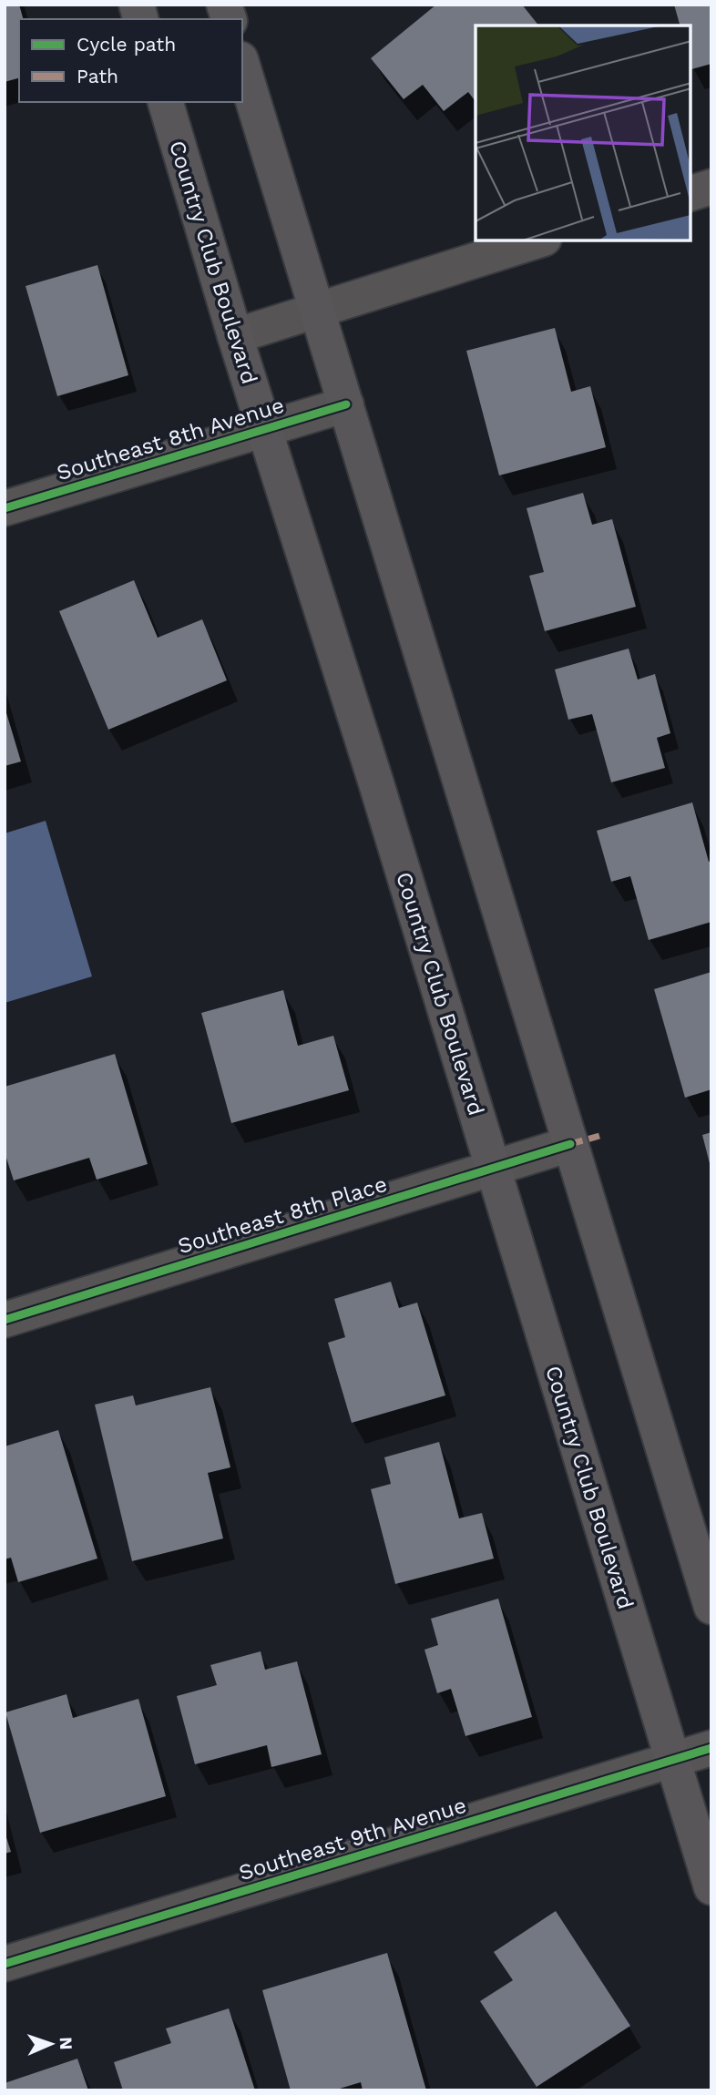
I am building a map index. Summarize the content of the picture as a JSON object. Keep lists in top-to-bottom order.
{
  "streets": {
    "main road": ["Country Club Boulevard"],
    "street": ["Southeast 8th Avenue", "Southeast 8th Place", "Southeast 9th Avenue"]
  },
  "crossings": [
    ["Country Club Boulevard", "Southeast 8th Avenue"],
    ["Country Club Boulevard", "Southeast 8th Place"],
    ["Country Club Boulevard", "Southeast 9th Avenue"]
  ],
  "legend": ["Cycle path", "Path"],
  "north": "right"
}
